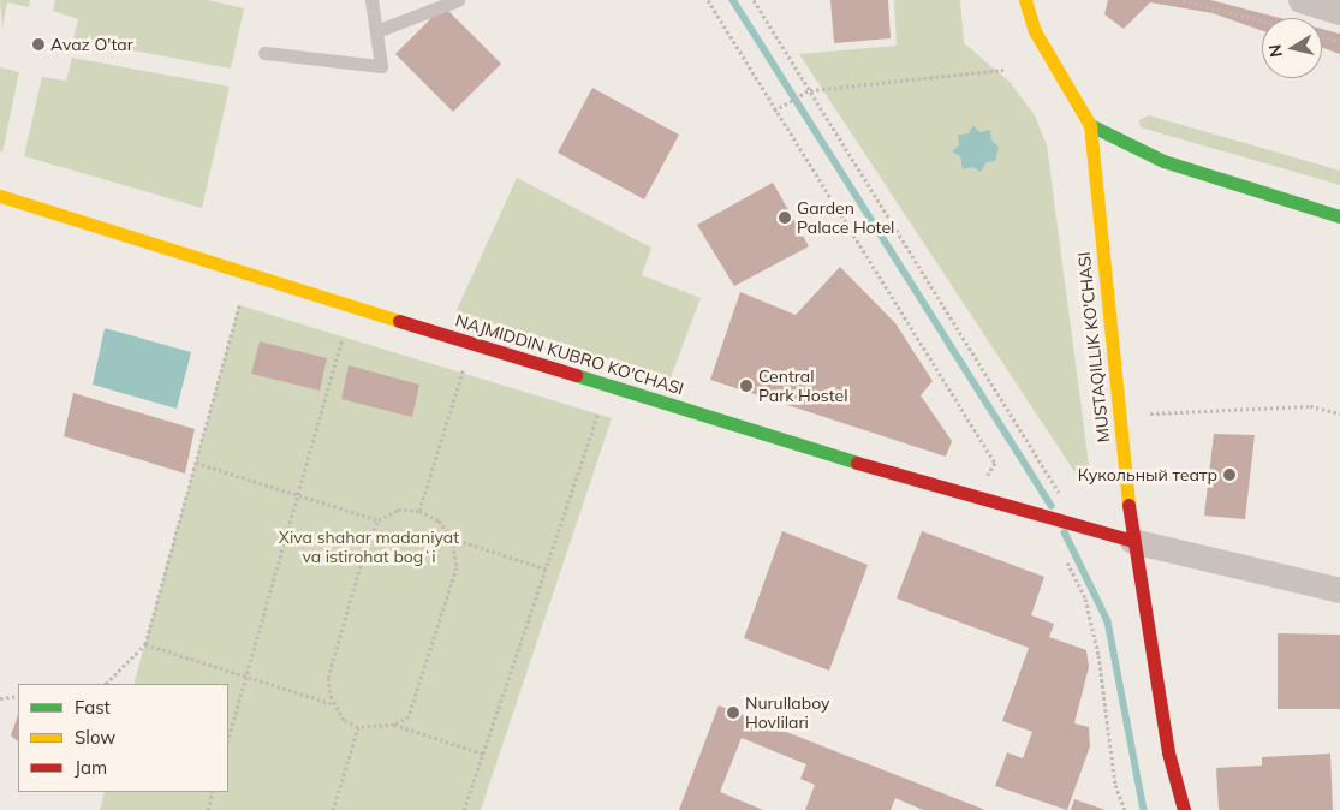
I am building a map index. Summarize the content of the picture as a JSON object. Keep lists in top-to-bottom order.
{
  "streets": {
    "main road": ["MUSTAQILLIK KO'CHASI", "NAJMIDDIN KUBRO KO'CHASI"]
  },
  "crossings": [
    ["MUSTAQILLIK KO'CHASI", "NAJMIDDIN KUBRO KO'CHASI"]
  ],
  "parks": ["Xiva shahar madaniyat va istirohat bogʻi"],
  "places": [
    "Avaz O'tar",
    "Garden Palace Hotel",
    "Central Park Hostel",
    "Кукольный театр",
    "Nurullaboy Hovlilari"
  ],
  "legend": ["Fast", "Slow", "Jam"],
  "north": "left"
}
